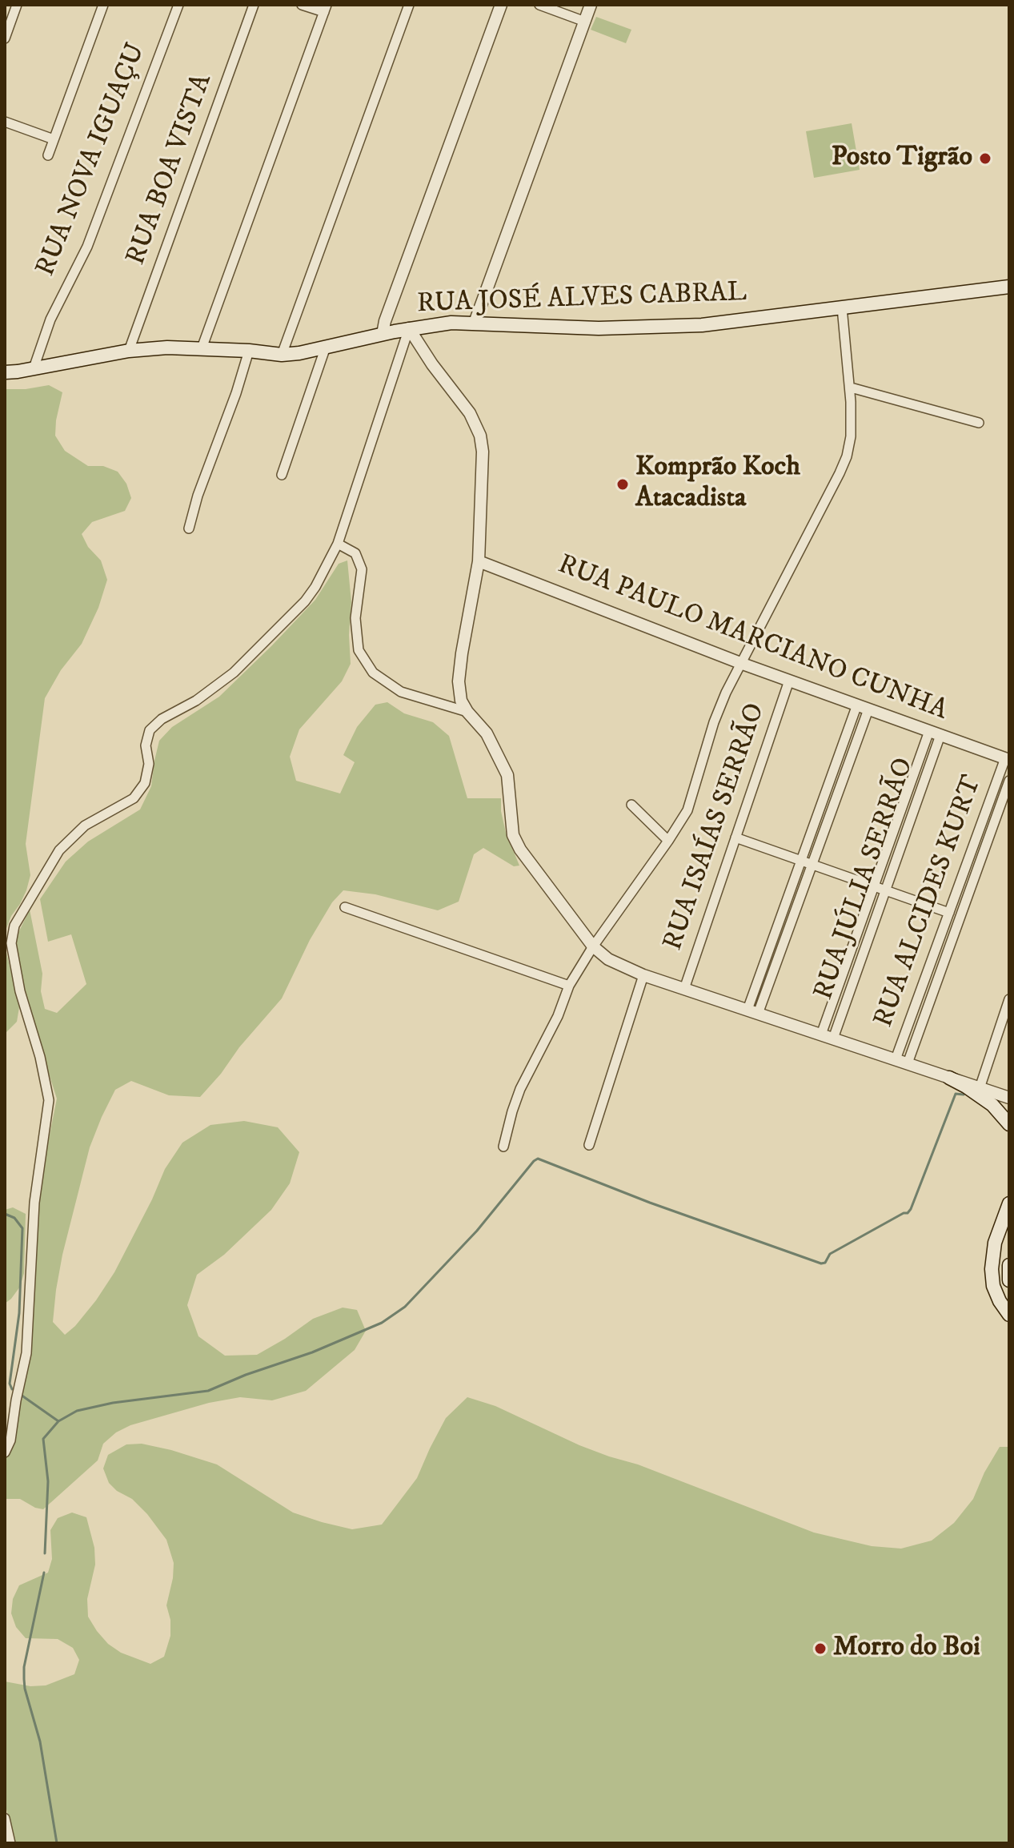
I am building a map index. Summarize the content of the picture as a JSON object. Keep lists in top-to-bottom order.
{
  "streets": {
    "main road": ["RUA JOSÉ ALVES CABRAL"],
    "street": [
      "RUA NOVA IGUAÇU",
      "RUA BOA VISTA",
      "RUA PAULO MARCIANO CUNHA",
      "RUA ISAÍAS SERRÃO",
      "RUA JÚLIA SERRÃO",
      "RUA ALCIDES KURT"
    ]
  },
  "crossings": [
    ["RUA NOVA IGUAÇU", "RUA JOSÉ ALVES CABRAL"],
    ["RUA BOA VISTA", "RUA JOSÉ ALVES CABRAL"],
    ["RUA PAULO MARCIANO CUNHA", "RUA ISAÍAS SERRÃO"],
    ["RUA PAULO MARCIANO CUNHA", "RUA JÚLIA SERRÃO"],
    ["RUA PAULO MARCIANO CUNHA", "RUA ALCIDES KURT"]
  ],
  "places": ["Posto Tigrão", "Komprão Koch Atacadista", "Morro do Boi"]
}
